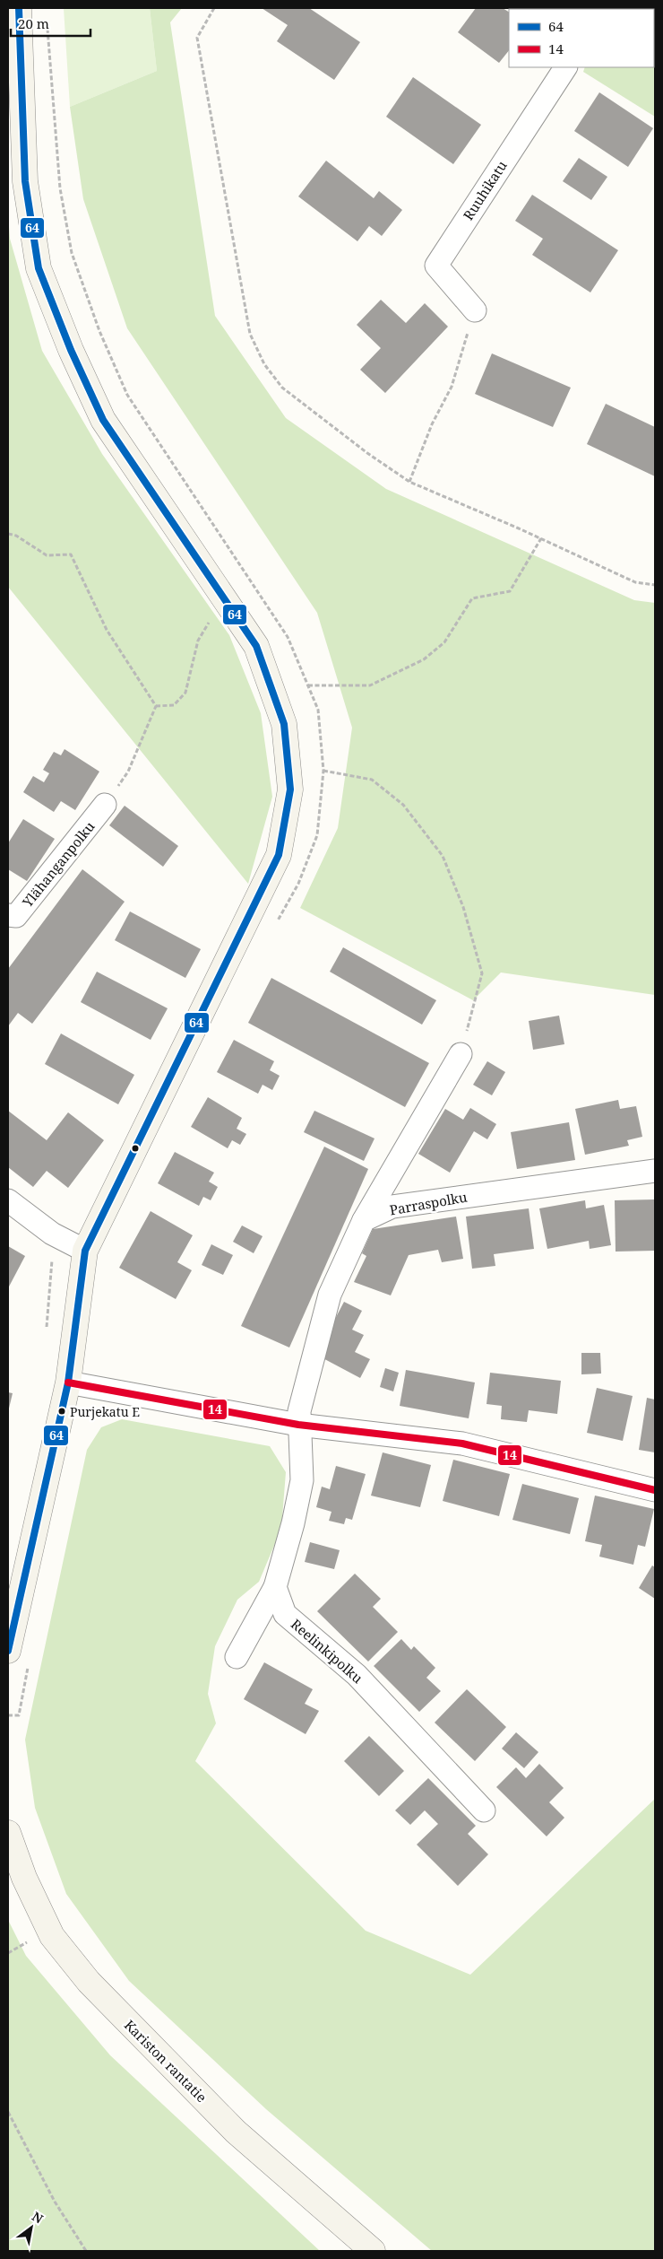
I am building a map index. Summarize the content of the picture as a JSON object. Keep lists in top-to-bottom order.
{
  "streets": {
    "street": [
      "Ruuhikatu",
      "Ylähanganpolku",
      "Parraspolku",
      "Reelinkipolku",
      "Kariston rantatie"
    ]
  },
  "places": ["Purjekatu E"],
  "lines": ["transit line 64", "transit line 14"],
  "legend": ["64", "14"],
  "scale_bar": "20 m",
  "north": "top right"
}
